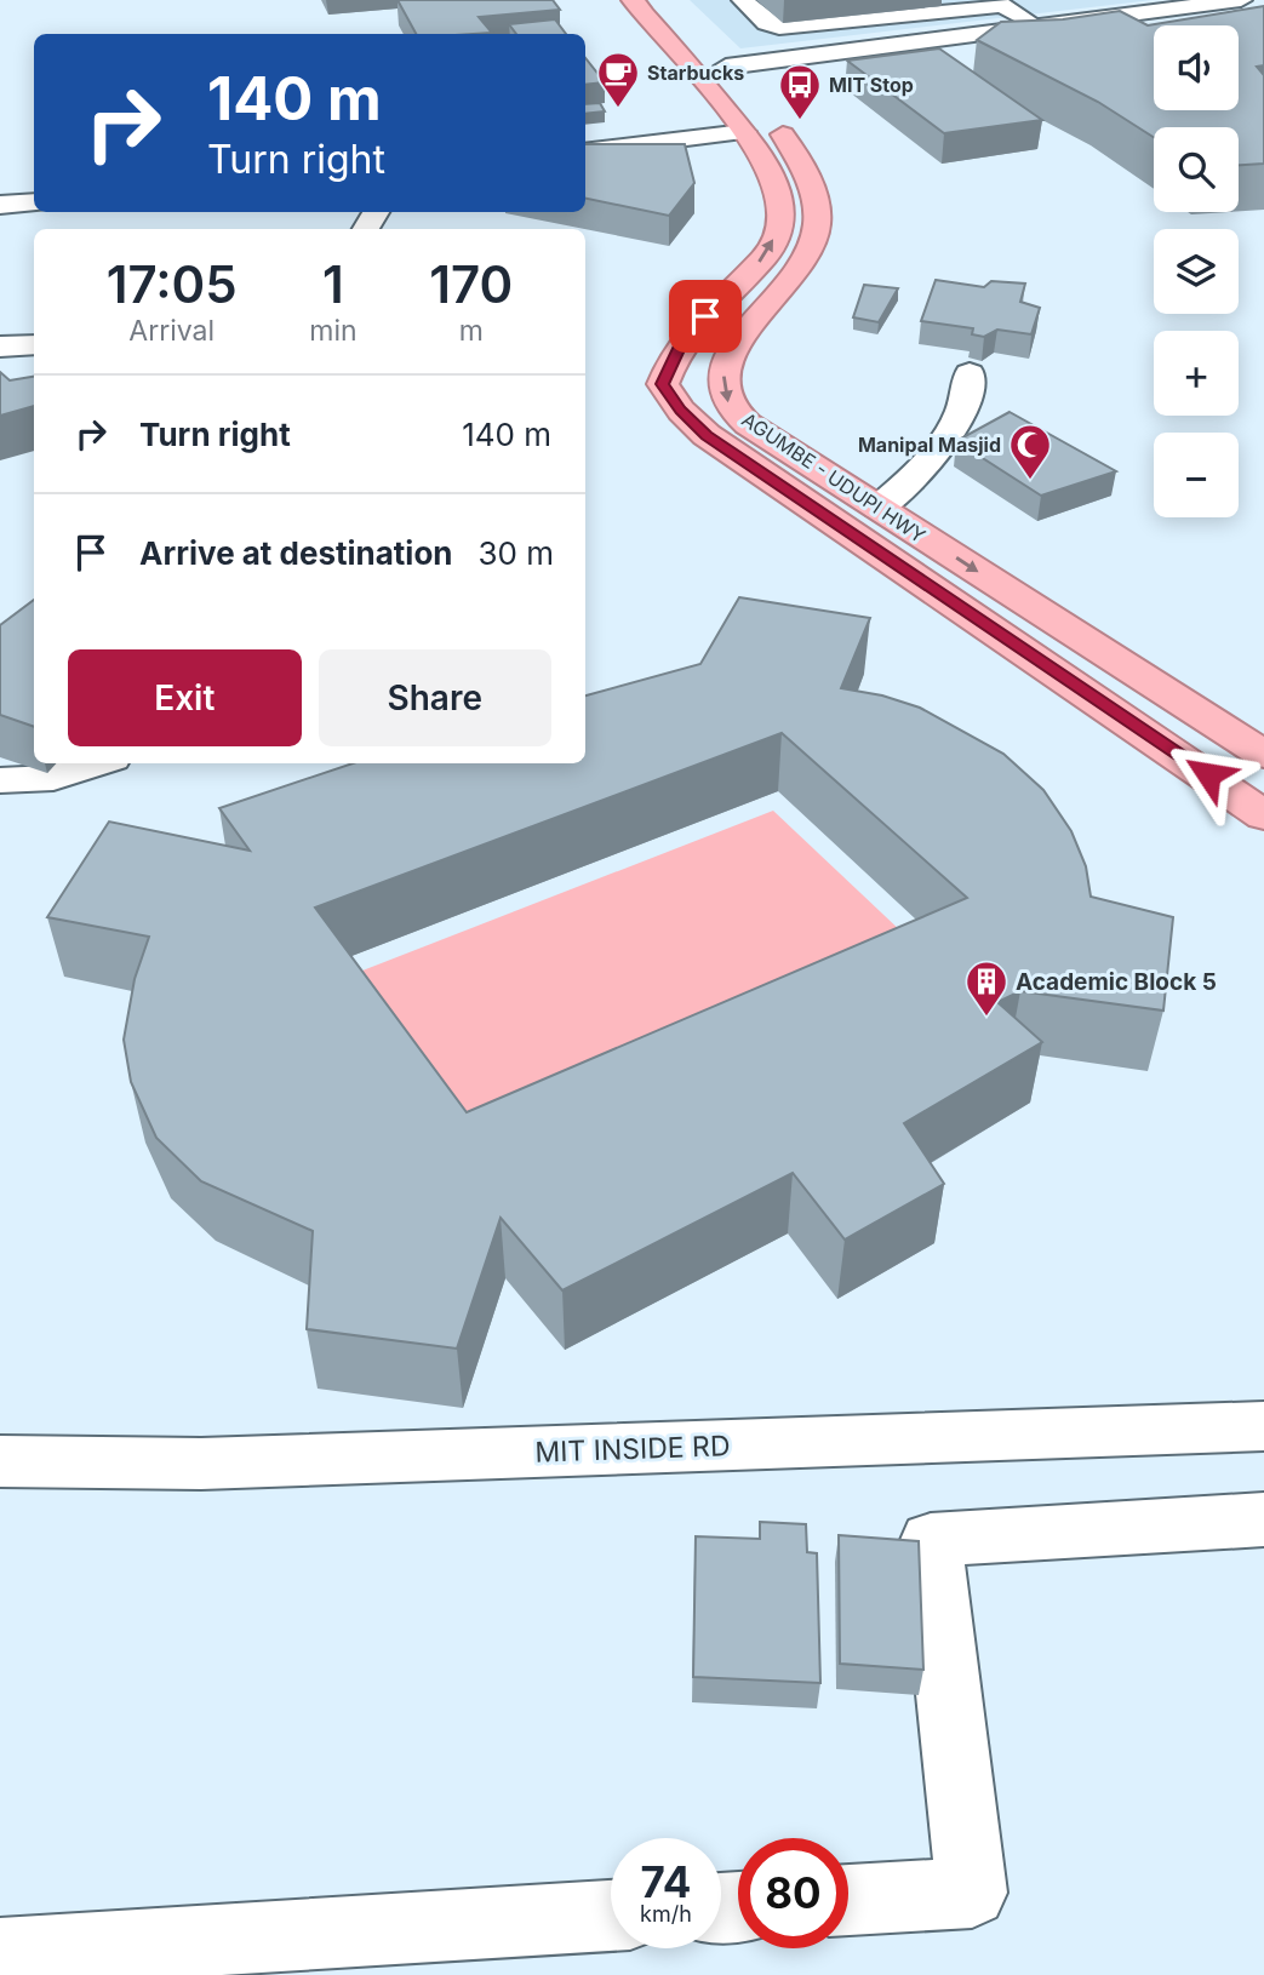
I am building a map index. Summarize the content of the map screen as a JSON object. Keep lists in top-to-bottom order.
{
  "streets": {
    "highway": ["AGUMBE - UDUPI HWY"],
    "street": ["MIT INSIDE RD"]
  },
  "places": {
    "cafe": ["Starbucks"],
    "bus stop": ["MIT Stop"],
    "mosque": ["Manipal Masjid"],
    "building": ["Academic Block 5"]
  },
  "page": {
    "map_buttons": ["+", "−"],
    "turn": ["140 m", "Turn right"],
    "eta": [
      "17:05",
      "Arrival",
      "1",
      "min",
      "170",
      "m"
    ],
    "list": [
      {
        "name": "Turn right",
        "value": "140 m"
      },
      {
        "name": "Arrive at destination",
        "value": "30 m"
      }
    ],
    "buttons": ["Exit", "Share"],
    "speed": "74 km/h",
    "limit": "80"
  }
}
